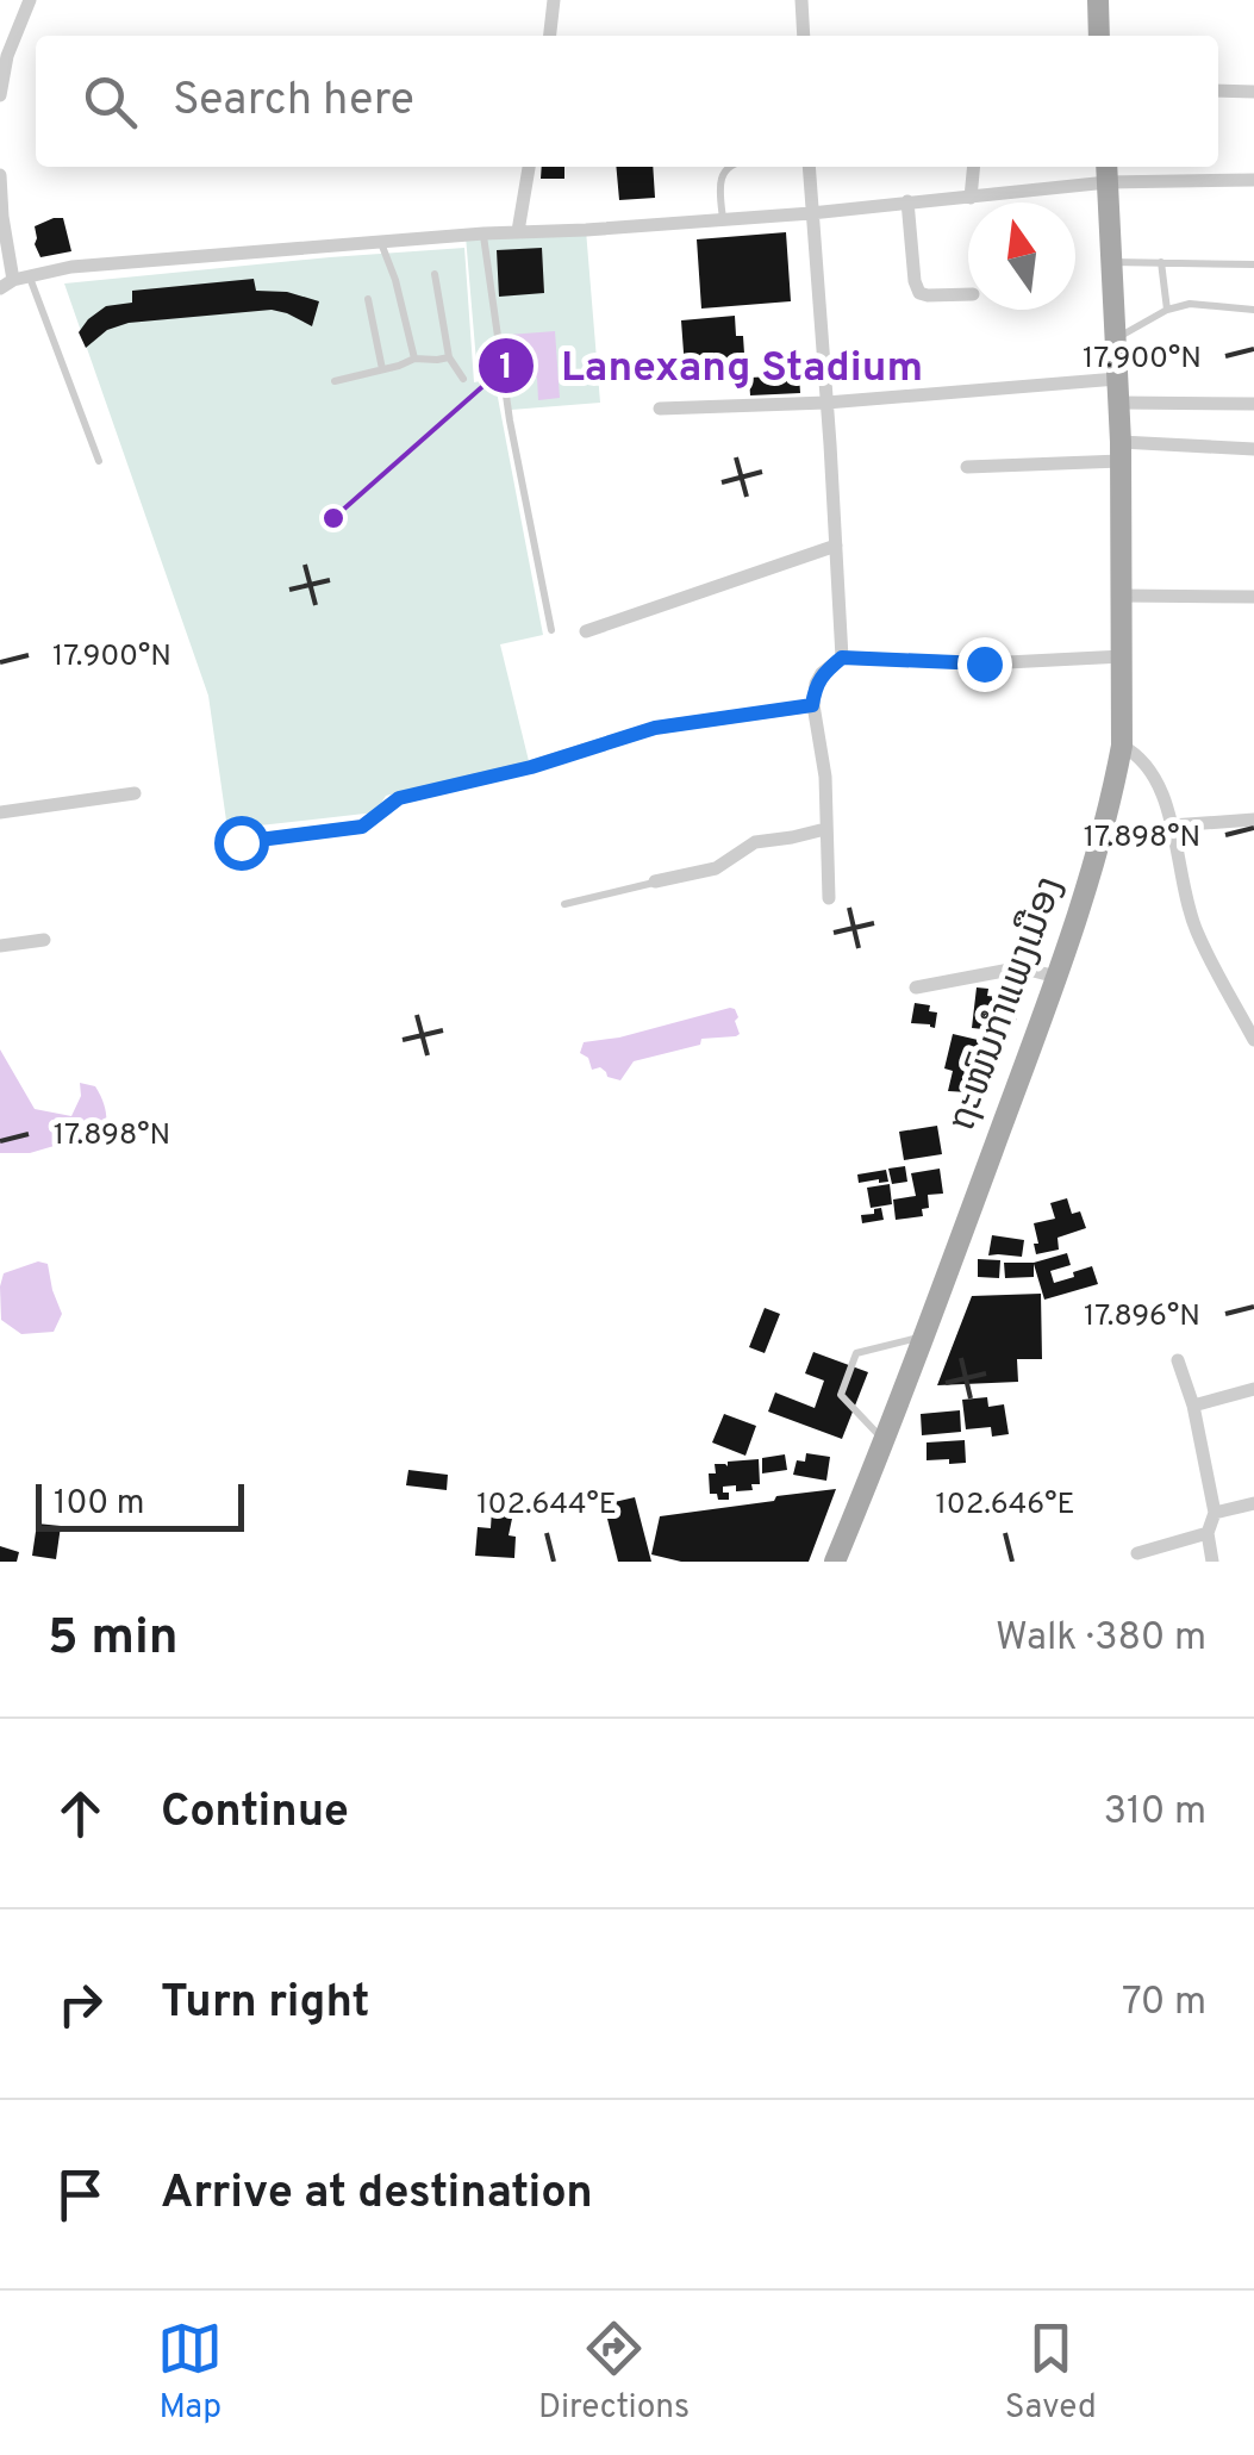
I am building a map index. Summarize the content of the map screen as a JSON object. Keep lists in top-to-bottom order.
{
  "streets": {
    "main road": ["ຖະໜົນກຳແພງເມືອງ"]
  },
  "places": ["Lanexang Stadium"],
  "scale_bar": "100 m",
  "north": "top",
  "page": {
    "search": "Search here",
    "scale": "100 m",
    "heading": ["5 min", "Walk · 380 m"],
    "list": [
      ["Continue", "310 m"],
      ["Turn right", "70 m"],
      "Arrive at destination"
    ],
    "nav": ["Map", "Directions", "Saved"]
  },
  "coordinates": [
    "17.900°N",
    "17.898°N",
    "17.896°N",
    "102.644°E",
    "102.646°E"
  ]
}
